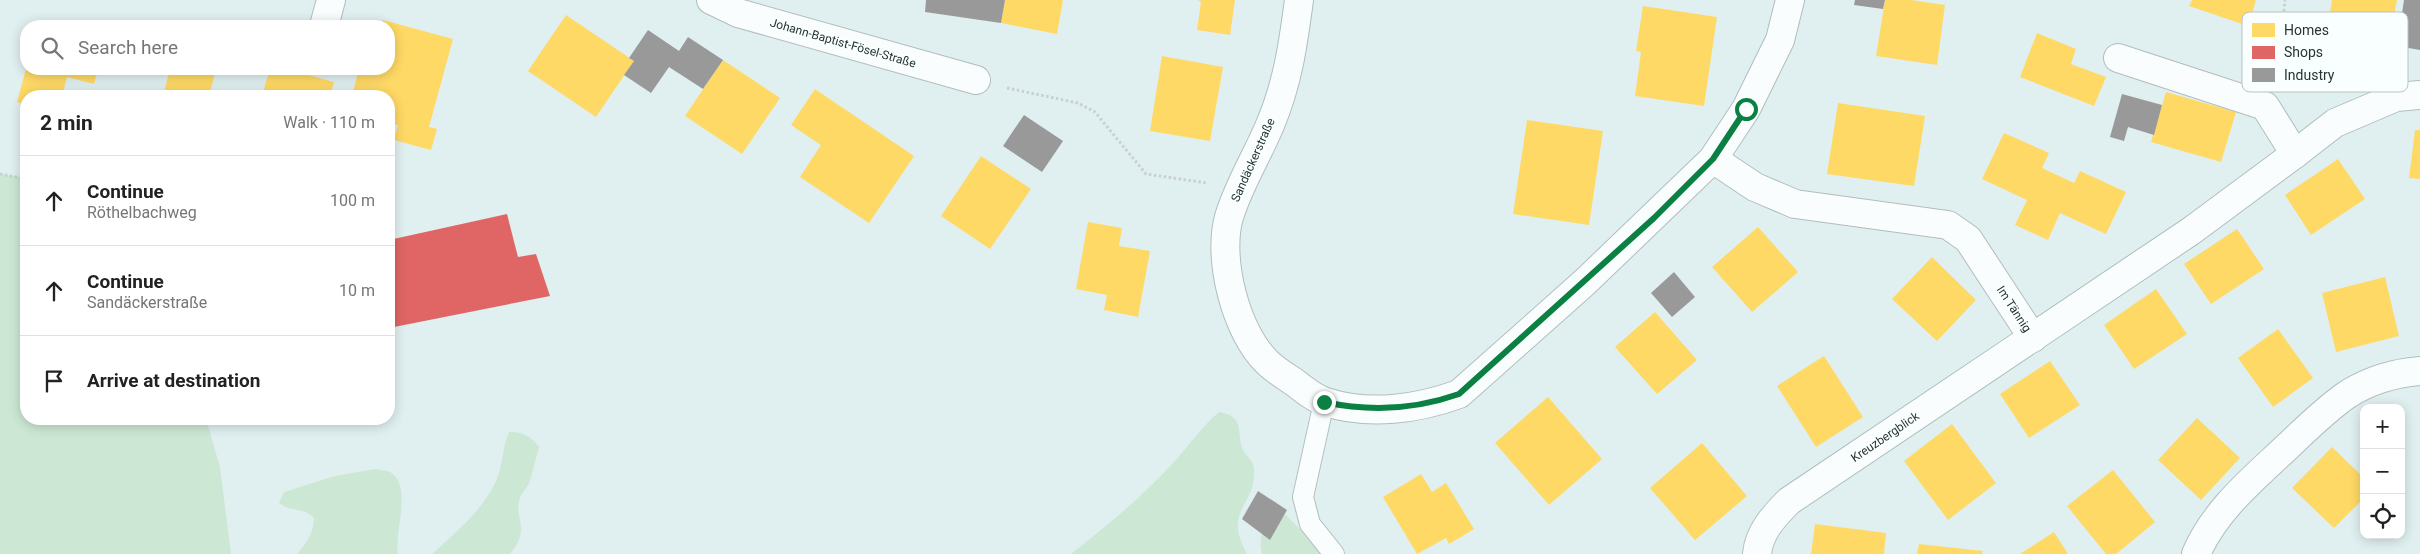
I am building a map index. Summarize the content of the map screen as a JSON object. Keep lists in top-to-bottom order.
{
  "streets": {
    "street": [
      "Johann-Baptist-Fösel-Straße",
      "Sandäckerstraße",
      "Im Tännig",
      "Kreuzbergblick"
    ]
  },
  "crossings": [
    ["Sandäckerstraße", "Im Tännig"],
    ["Im Tännig", "Kreuzbergblick"]
  ],
  "legend": ["Homes", "Shops", "Industry"],
  "page": {
    "search": "Search here",
    "heading": ["2 min", "Walk · 110 m"],
    "list": [
      ["Continue", "Röthelbachweg", "100 m"],
      ["Continue", "Sandäckerstraße", "10 m"],
      "Arrive at destination"
    ],
    "map_buttons": ["+", "−"]
  }
}
